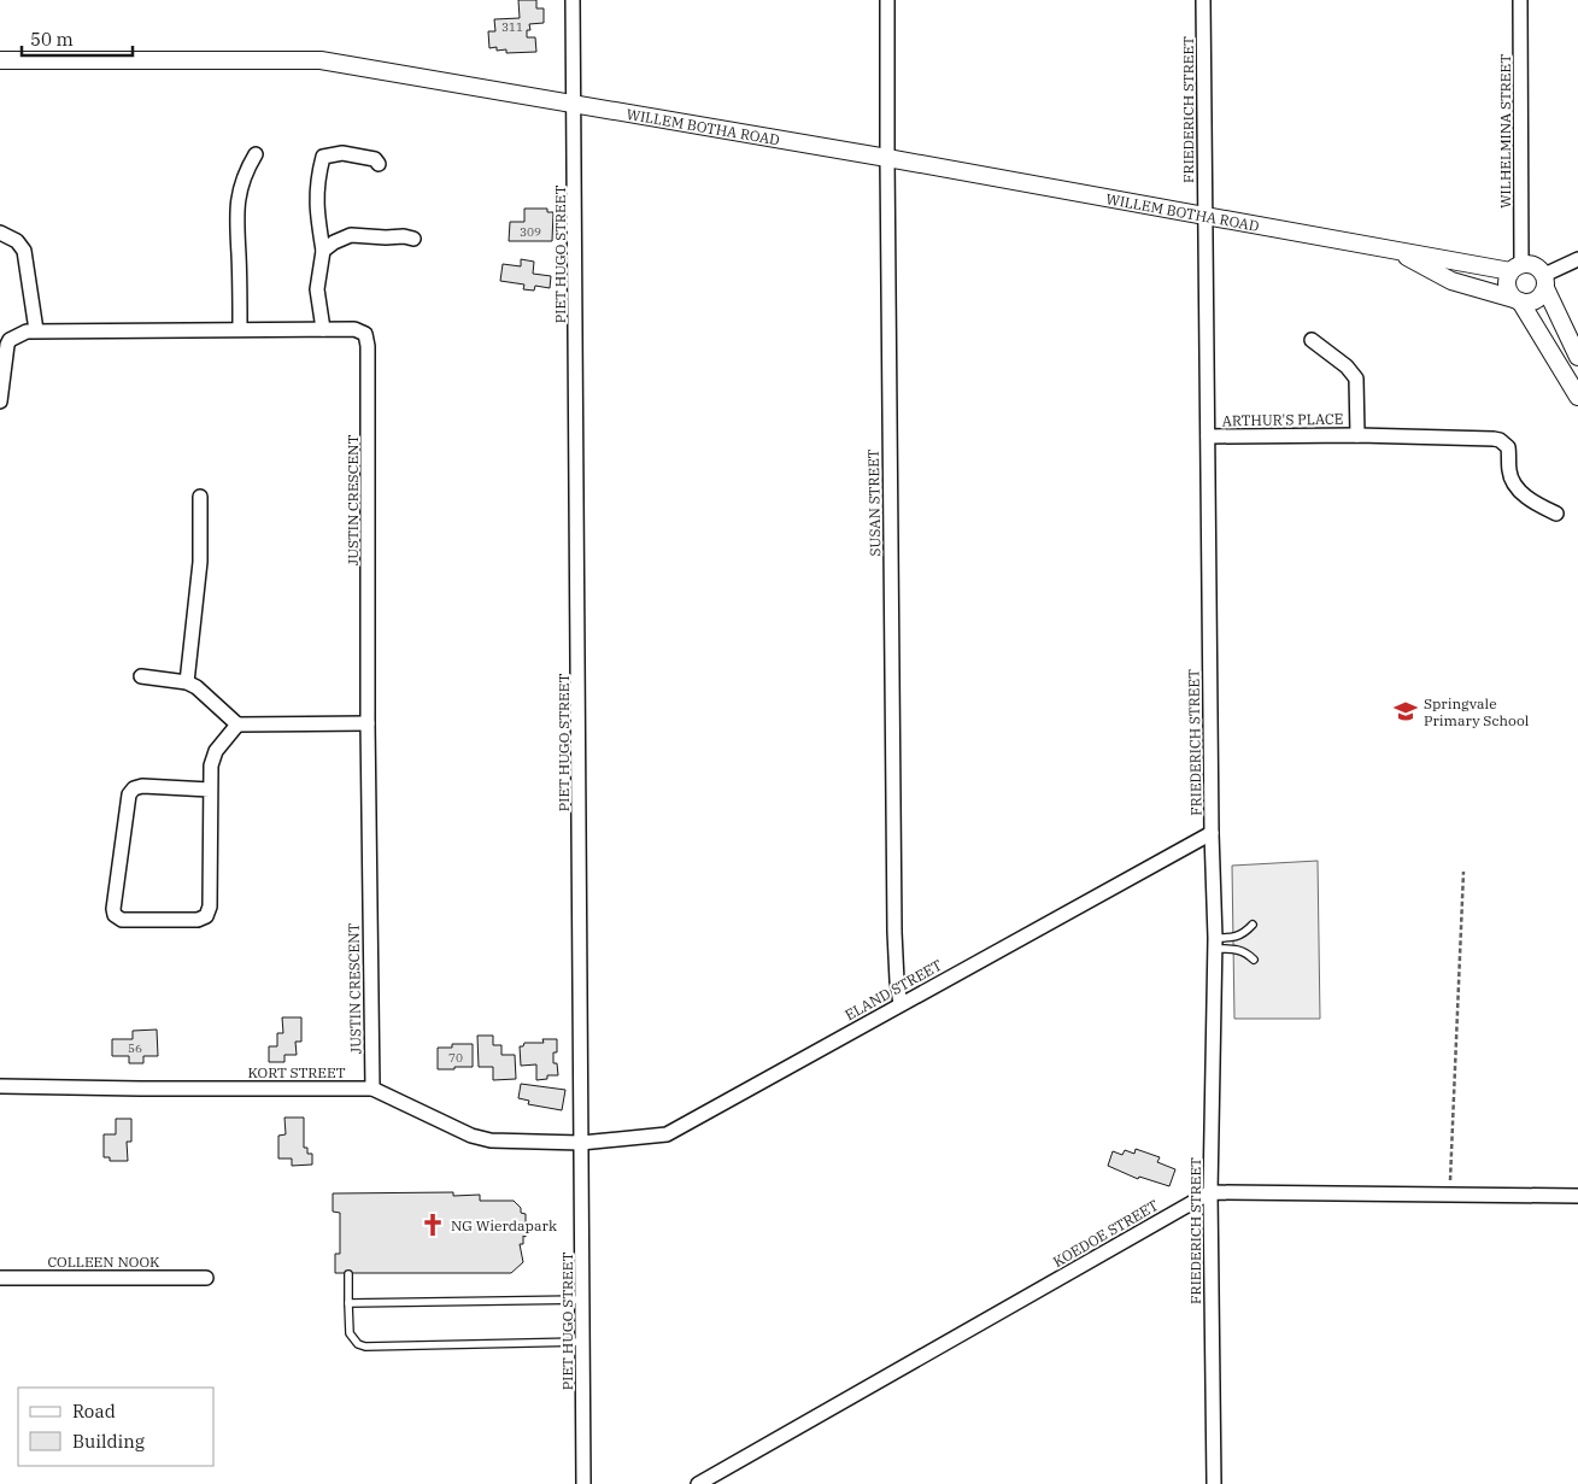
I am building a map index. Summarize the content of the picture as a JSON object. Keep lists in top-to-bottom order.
{
  "streets": {
    "street": [
      "FRIEDERICH STREET",
      "WILLEM BOTHA ROAD",
      "WILHELMINA STREET",
      "PIET HUGO STREET",
      "ARTHUR'S PLACE",
      "JUSTIN CRESCENT",
      "SUSAN STREET",
      "ELAND STREET",
      "KORT STREET",
      "KOEDOE STREET",
      "COLLEEN NOOK"
    ]
  },
  "crossings": [
    ["FRIEDERICH STREET", "WILLEM BOTHA ROAD"],
    ["FRIEDERICH STREET", "ARTHUR'S PLACE"],
    ["FRIEDERICH STREET", "ELAND STREET"],
    ["FRIEDERICH STREET", "KOEDOE STREET"],
    ["WILLEM BOTHA ROAD", "WILHELMINA STREET"],
    ["WILLEM BOTHA ROAD", "PIET HUGO STREET"],
    ["WILLEM BOTHA ROAD", "SUSAN STREET"],
    ["PIET HUGO STREET", "ELAND STREET"],
    ["PIET HUGO STREET", "KORT STREET"],
    ["JUSTIN CRESCENT", "KORT STREET"],
    ["SUSAN STREET", "ELAND STREET"],
    ["ELAND STREET", "KORT STREET"]
  ],
  "places": {
    "school or university": ["Springvale Primary School"],
    "church": ["NG Wierdapark"]
  },
  "house_numbers": [
    "311",
    "309",
    "56",
    "70"
  ],
  "legend": ["Road", "Building"],
  "scale_bar": "50 m"
}
